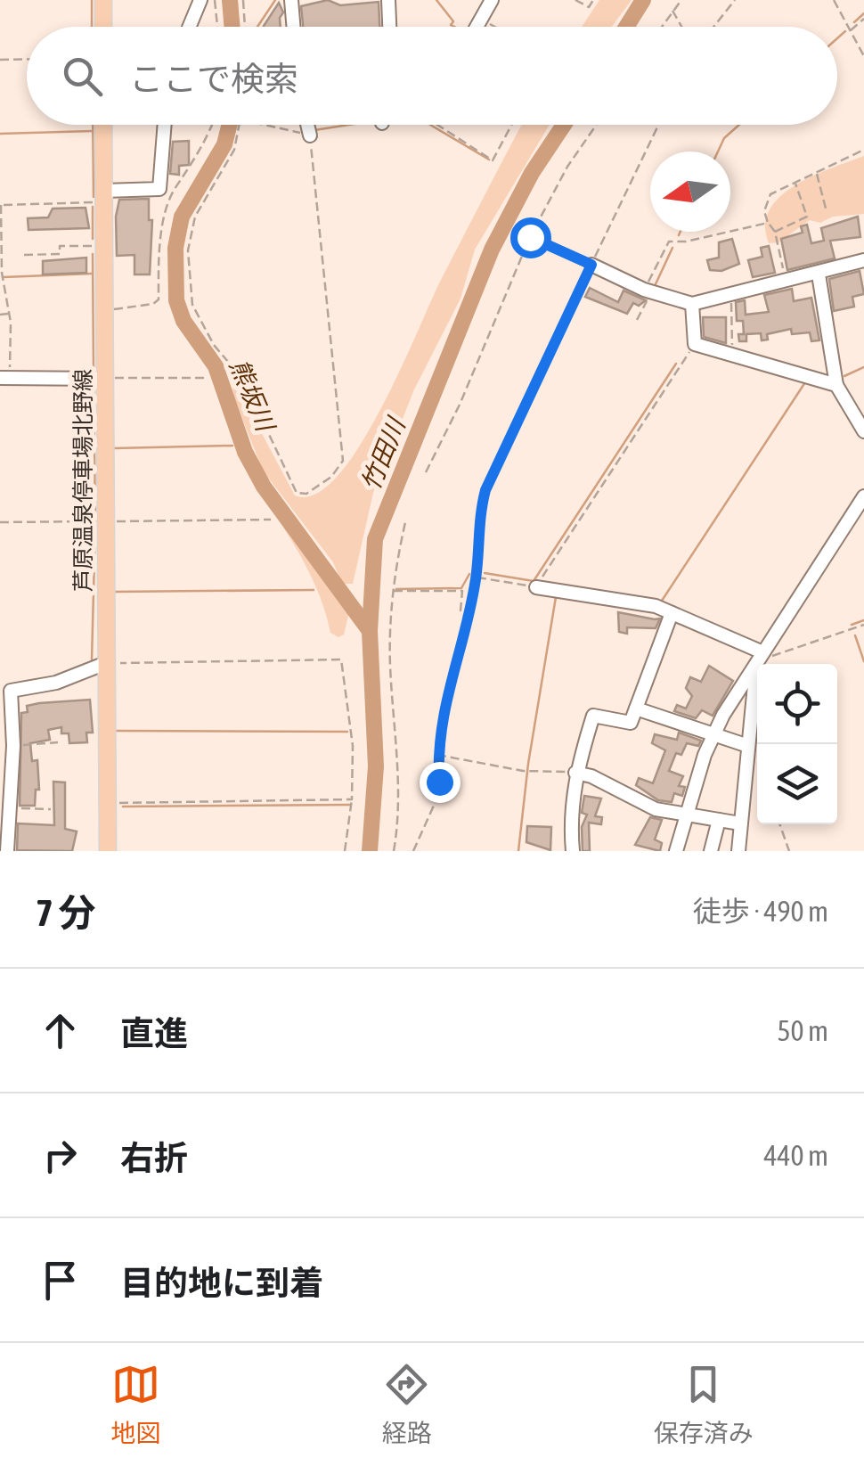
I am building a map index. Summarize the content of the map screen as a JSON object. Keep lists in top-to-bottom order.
{
  "streets": {
    "main road": ["芦原温泉停車場北野線"]
  },
  "water": ["熊坂川", "竹田川"],
  "north": "left",
  "page": {
    "search": "ここで検索",
    "heading": ["7 分", "徒歩 · 490 m"],
    "list": [
      ["直進", "50 m"],
      ["右折", "440 m"],
      "目的地に到着"
    ],
    "nav": ["地図", "経路", "保存済み"]
  }
}
